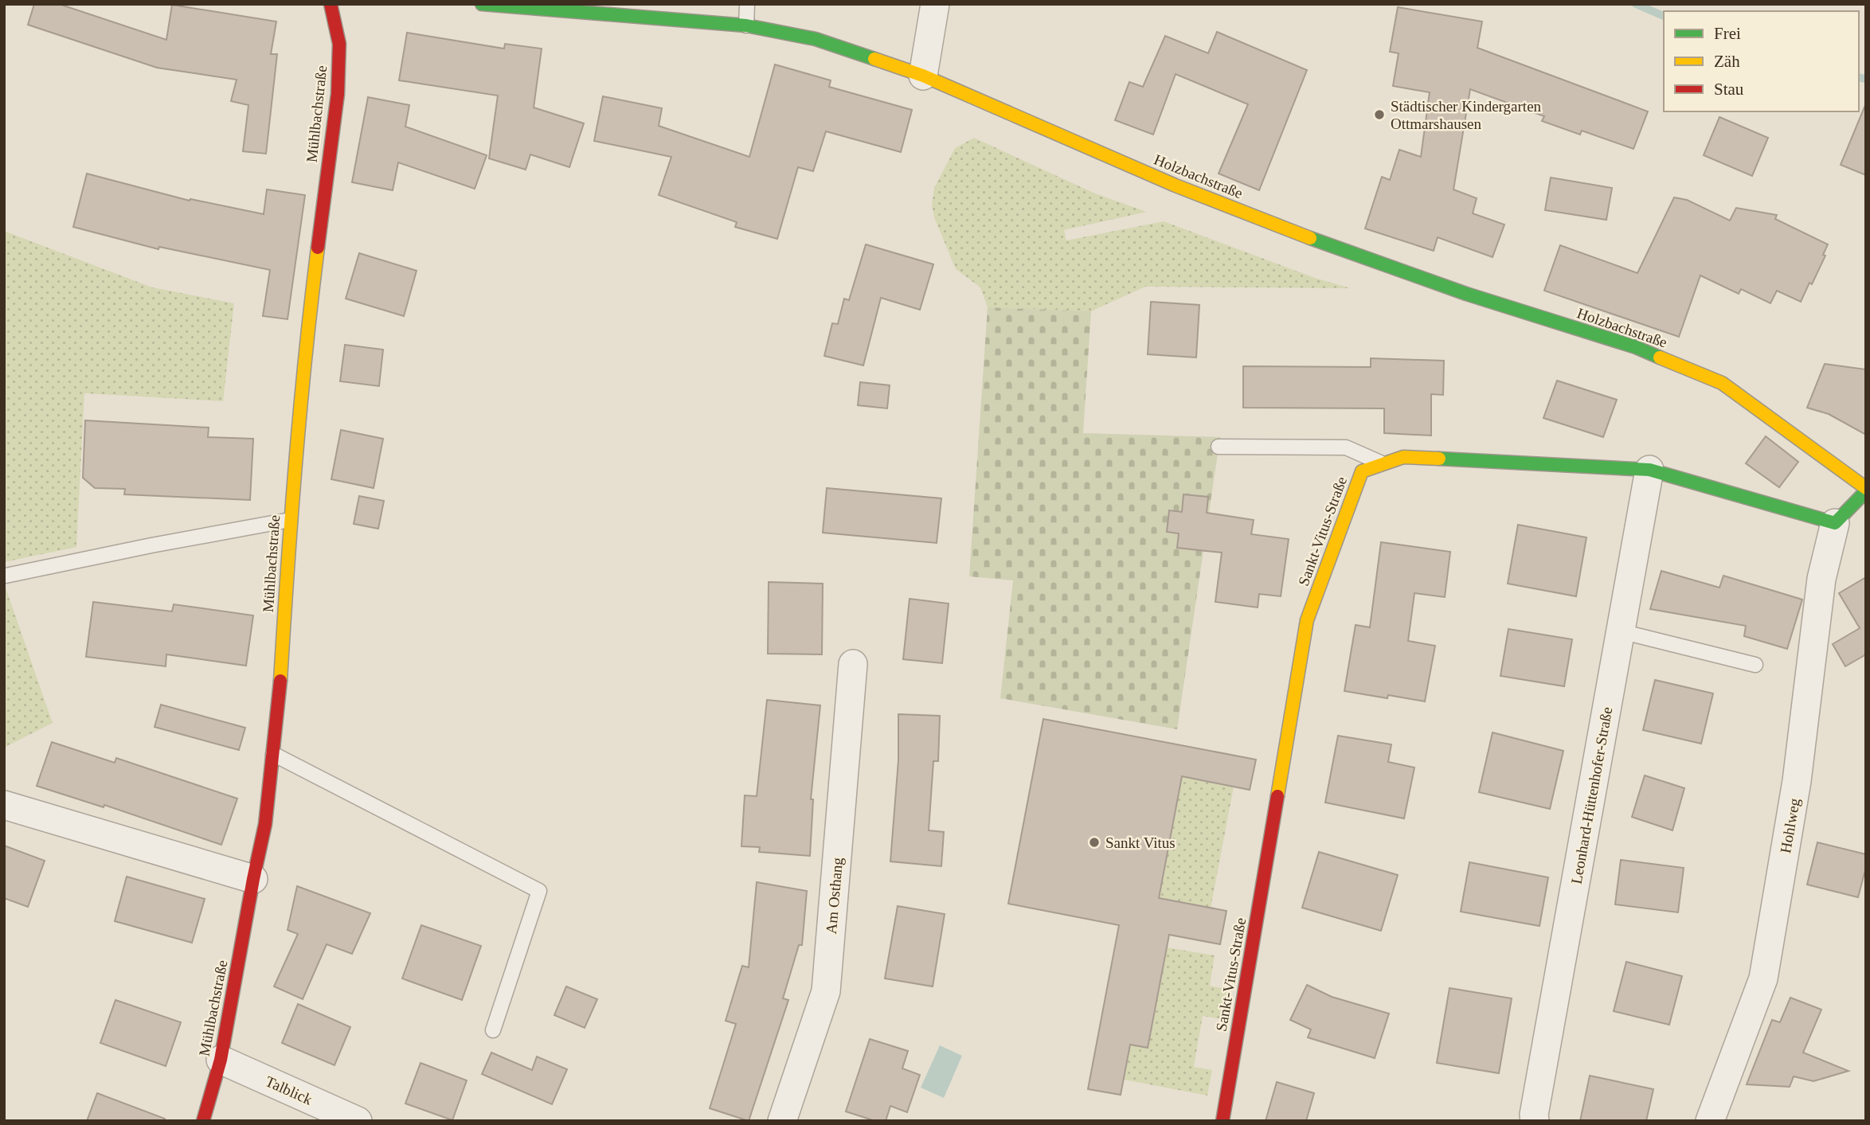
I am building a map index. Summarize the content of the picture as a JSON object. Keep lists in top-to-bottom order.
{
  "streets": {
    "street": [
      "Mühlbachstraße",
      "Holzbachstraße",
      "Sankt-Vitus-Straße",
      "Leonhard-Hüttenhofer-Straße",
      "Hohlweg",
      "Am Osthang",
      "Talblick"
    ]
  },
  "crossings": [
    ["Mühlbachstraße", "Talblick"],
    ["Sankt-Vitus-Straße", "Leonhard-Hüttenhofer-Straße"],
    ["Sankt-Vitus-Straße", "Hohlweg"]
  ],
  "places": ["Städtischer Kindergarten Ottmarshausen", "Sankt Vitus"],
  "legend": ["Frei", "Zäh", "Stau"]
}
